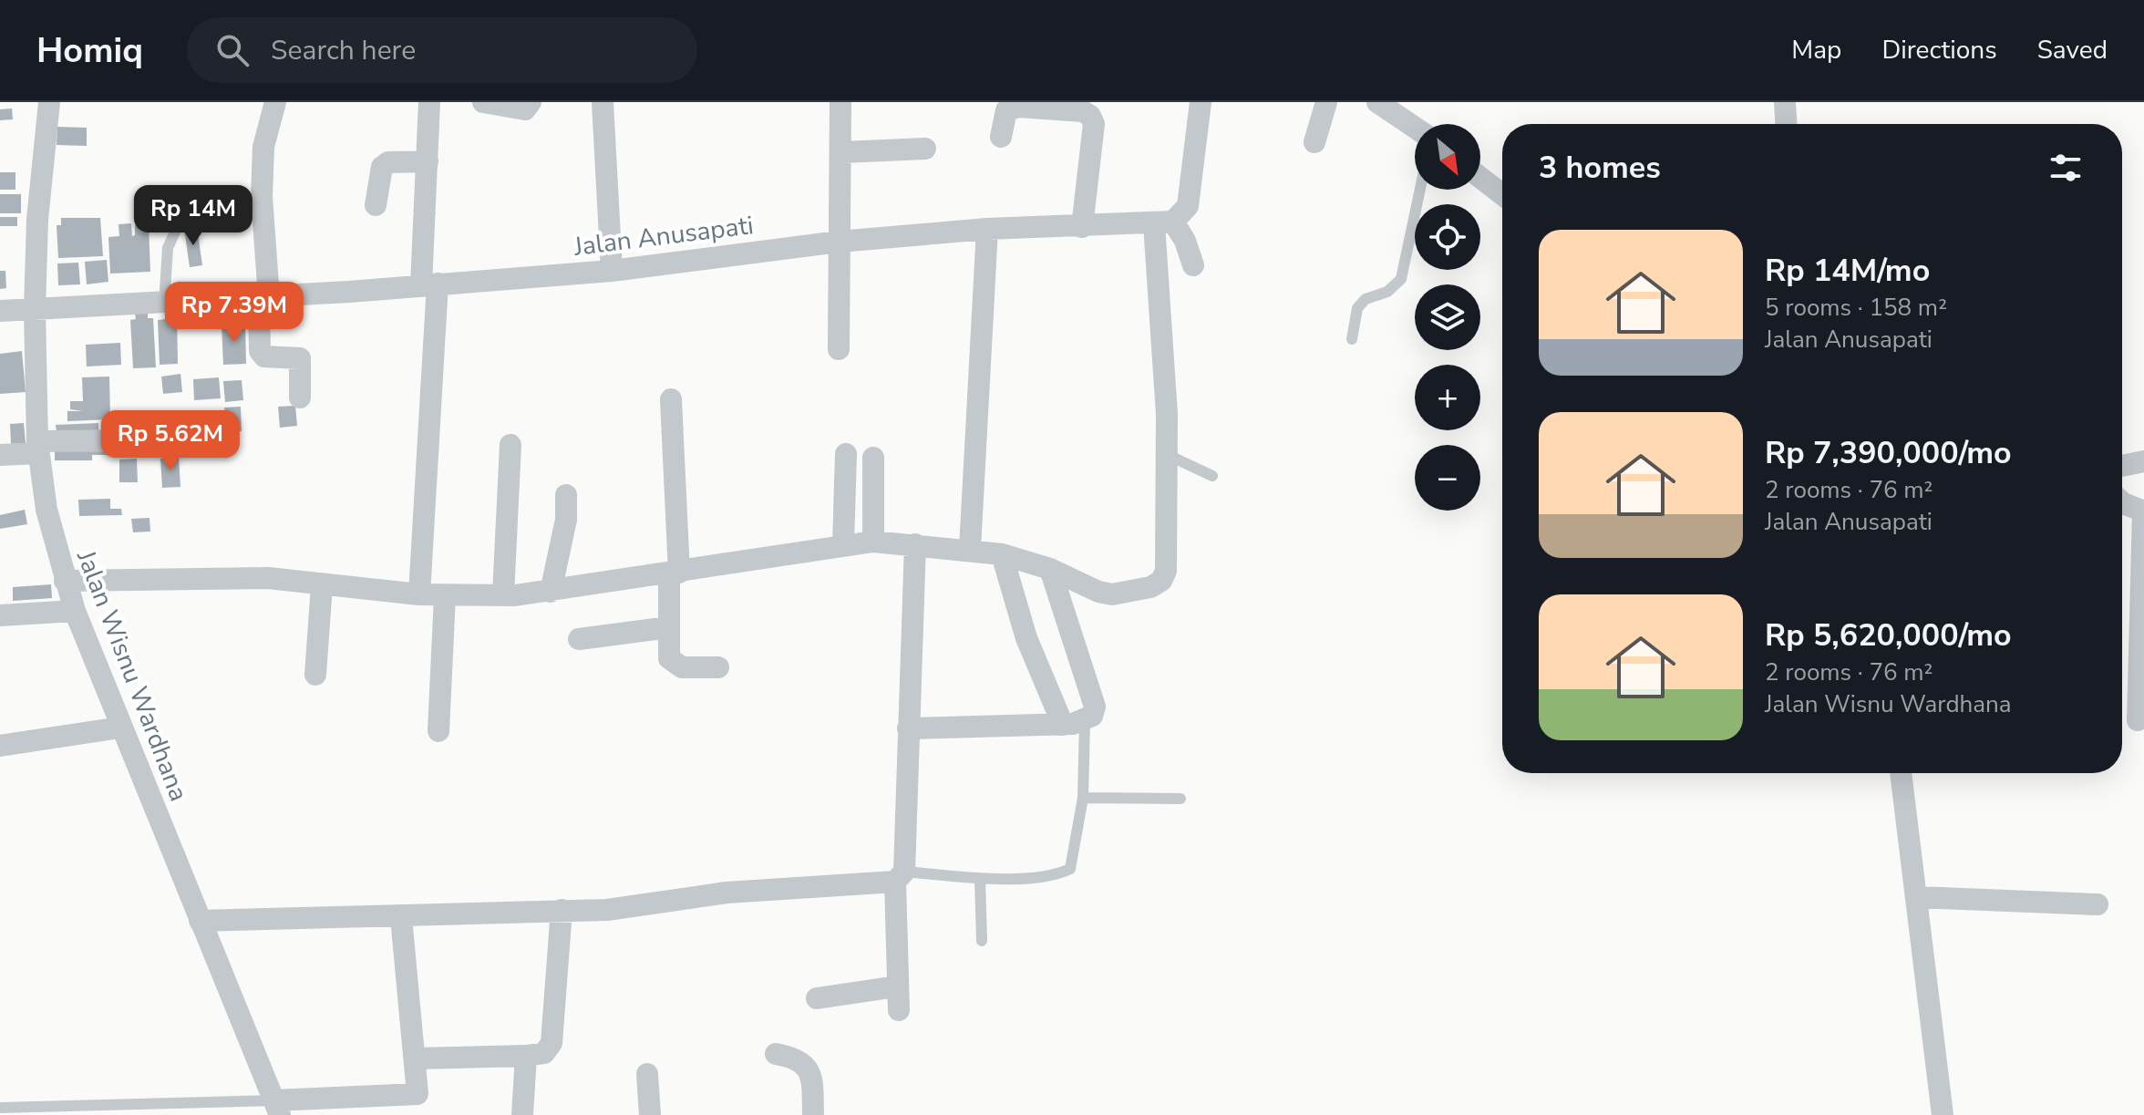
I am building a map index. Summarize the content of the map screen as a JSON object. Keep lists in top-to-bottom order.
{
  "streets": {
    "street": ["Jalan Anusapati", "Jalan Wisnu Wardhana"]
  },
  "crossings": [
    ["Jalan Anusapati", "Jalan Wisnu Wardhana"]
  ],
  "north": "bottom right",
  "page": {
    "header": "Homiq",
    "search": "Search here",
    "nav": ["Map", "Directions", "Saved"],
    "map_buttons": ["+", "−"],
    "heading": "3 homes",
    "price": ["Rp 14M", "Rp 7.39M", "Rp 5.62M"],
    "list": [
      {
        "name": "Rp 14M/mo",
        "note": "5 rooms · 158 m² · Jalan Anusapati"
      },
      {
        "name": "Rp 7,390,000/mo",
        "note": "2 rooms · 76 m² · Jalan Anusapati"
      },
      {
        "name": "Rp 5,620,000/mo",
        "note": "2 rooms · 76 m² · Jalan Wisnu Wardhana"
      }
    ]
  }
}
